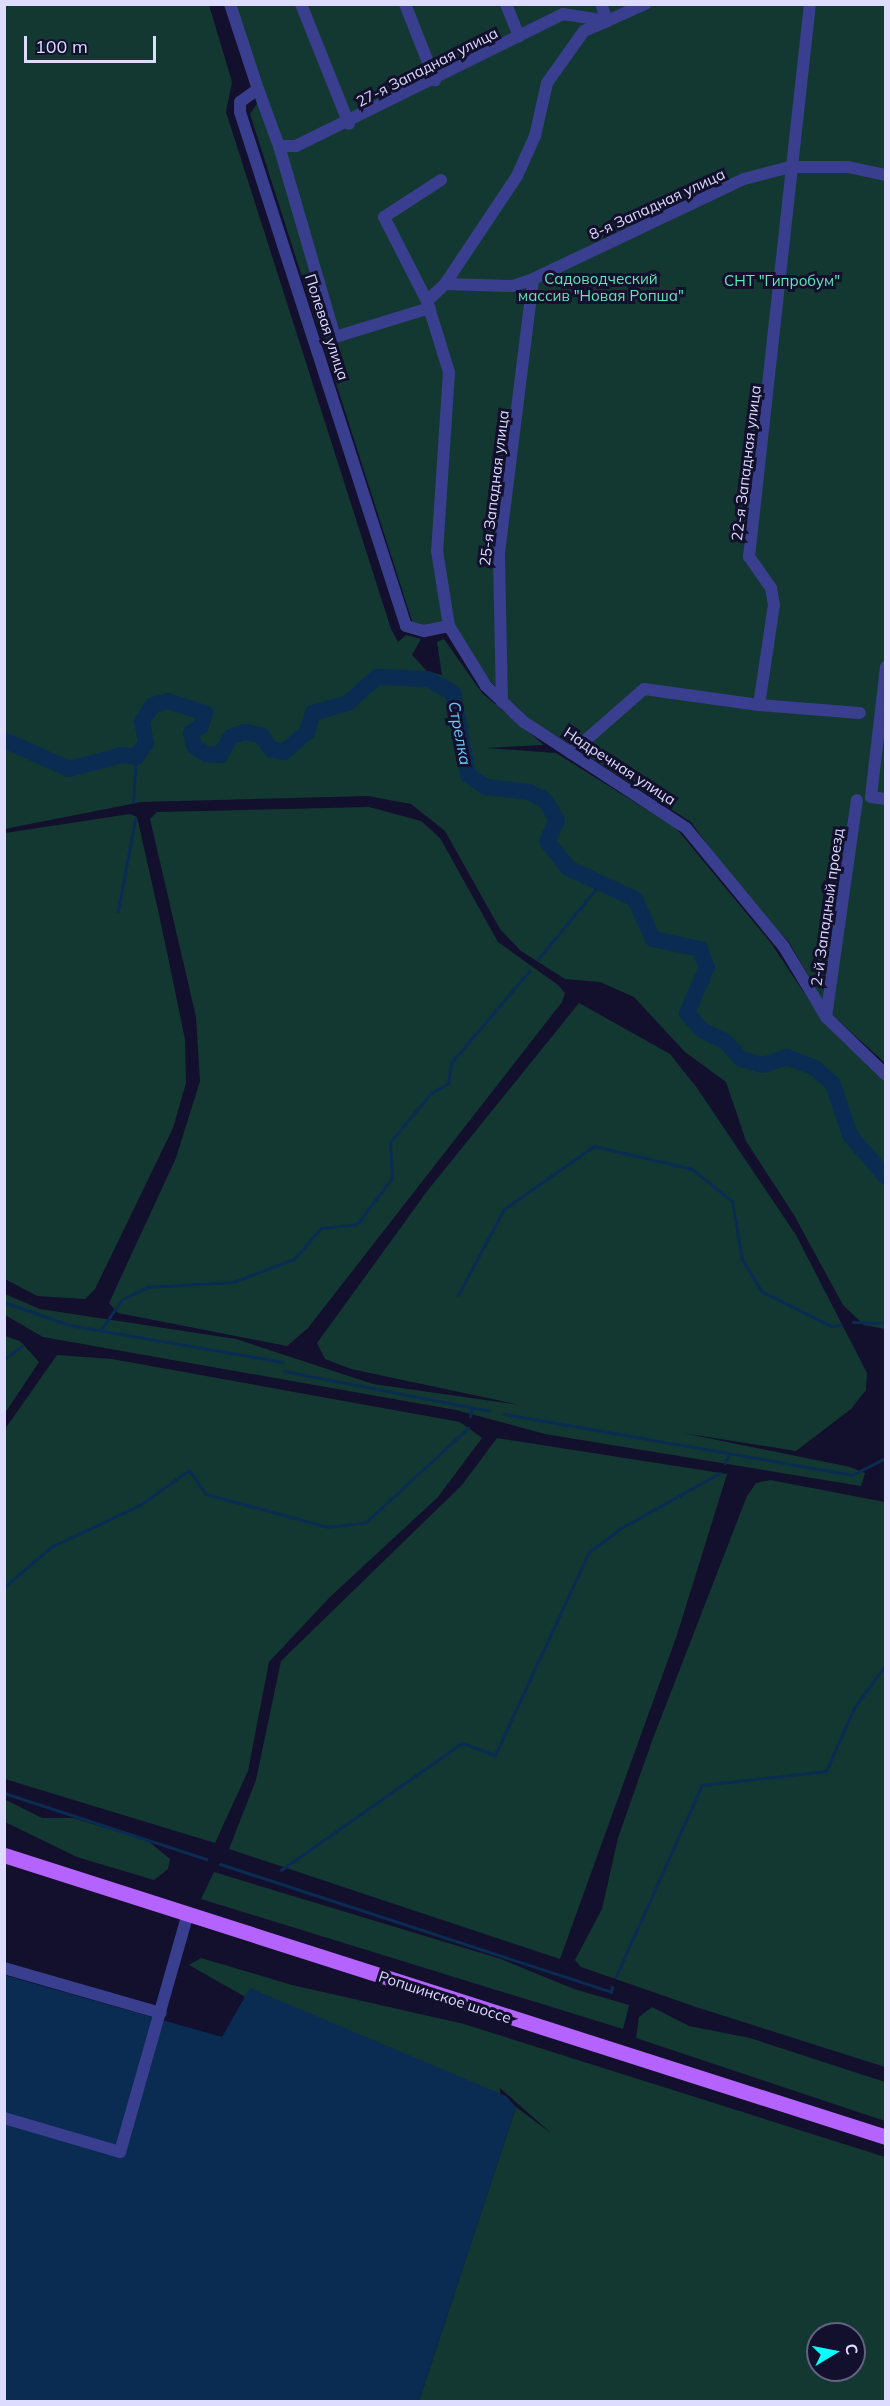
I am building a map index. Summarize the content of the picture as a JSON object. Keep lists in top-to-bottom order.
{
  "streets": {
    "main road": ["Ропшинское шоссе"],
    "street": [
      "27-я Западная улица",
      "8-я Западная улица",
      "Полевая улица",
      "22-я Западная улица",
      "25-я Западная улица",
      "Надречная улица",
      "2-й Западный проезд"
    ]
  },
  "crossings": [
    ["27-я Западная улица", "Полевая улица"],
    ["8-я Западная улица", "22-я Западная улица"],
    ["8-я Западная улица", "25-я Западная улица"],
    ["Полевая улица", "Надречная улица"],
    ["25-я Западная улица", "Надречная улица"],
    ["Надречная улица", "2-й Западный проезд"]
  ],
  "water": ["Стрелка"],
  "parks": ["Садоводческий массив \"Новая Ропша\"", "СНТ \"Гипробум\""],
  "scale_bar": "100 m",
  "north": "right"
}
